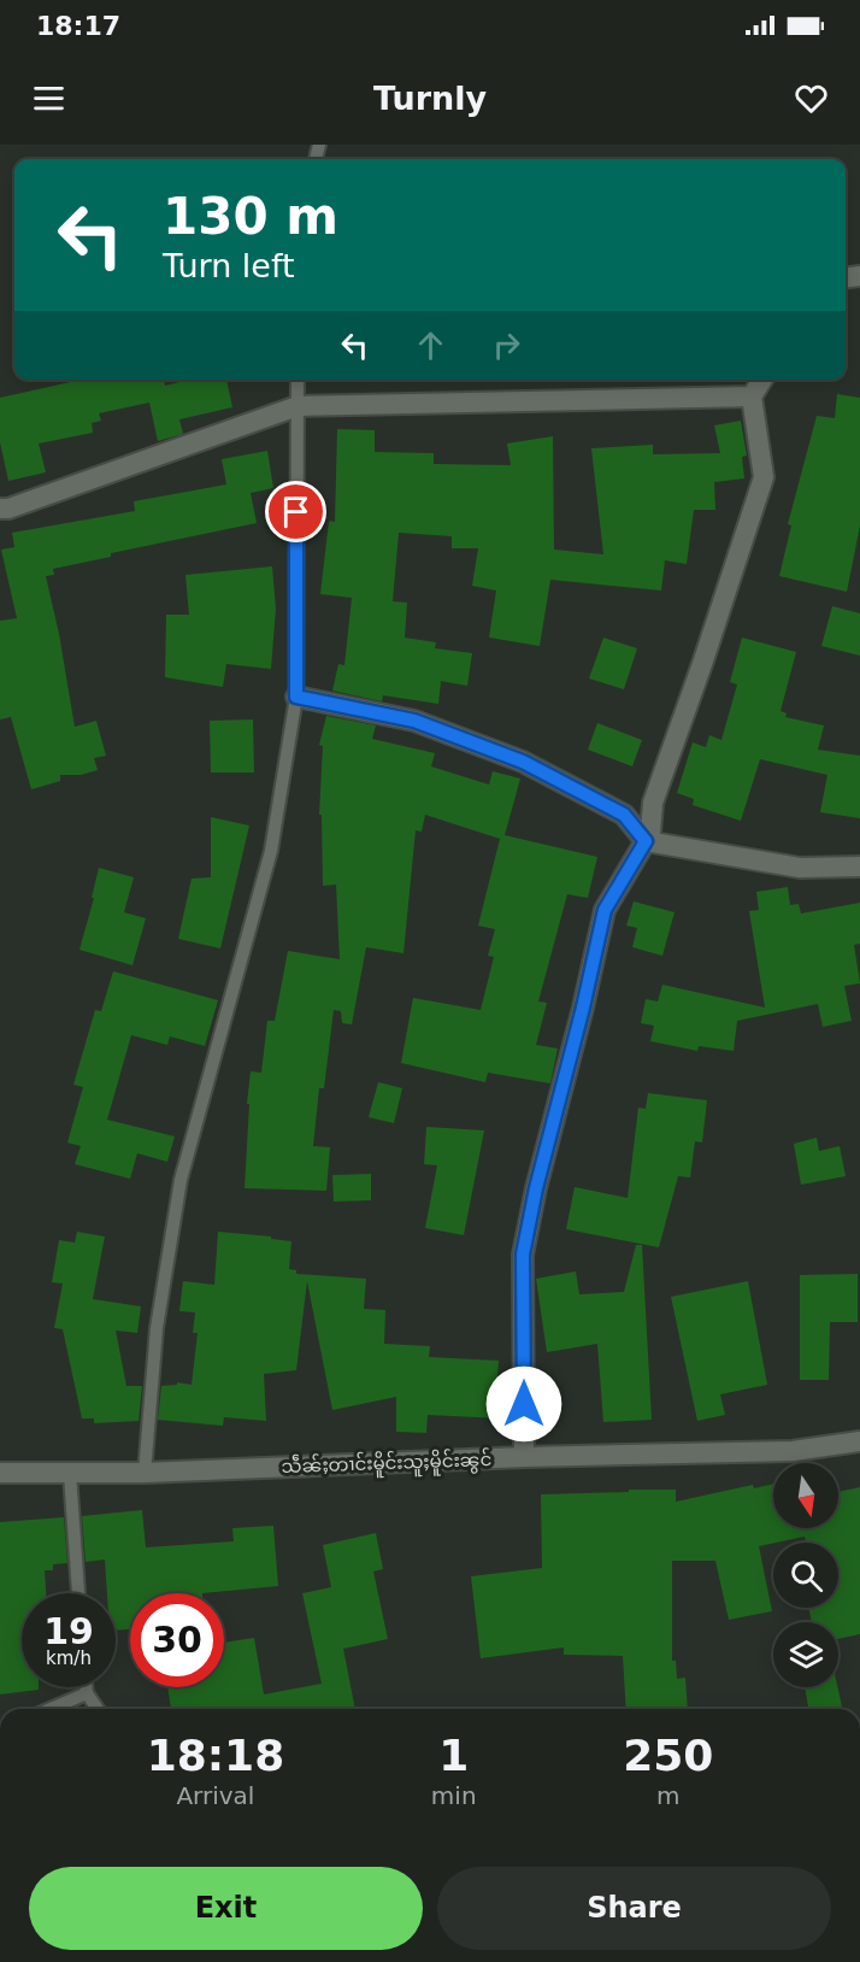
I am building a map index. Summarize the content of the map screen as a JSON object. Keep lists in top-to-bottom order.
{
  "streets": {
    "street": ["သဵၼ်ႈတၢင်းမိူင်းသူႈမိူင်းၼွင်"]
  },
  "north": "bottom",
  "page": {
    "status": "18:17",
    "header": "Turnly",
    "turn": ["130 m", "Turn left"],
    "speed": "19 km/h",
    "limit": "30",
    "eta": [
      "18:18",
      "Arrival",
      "1",
      "min",
      "250",
      "m"
    ],
    "buttons": ["Exit", "Share"]
  }
}
